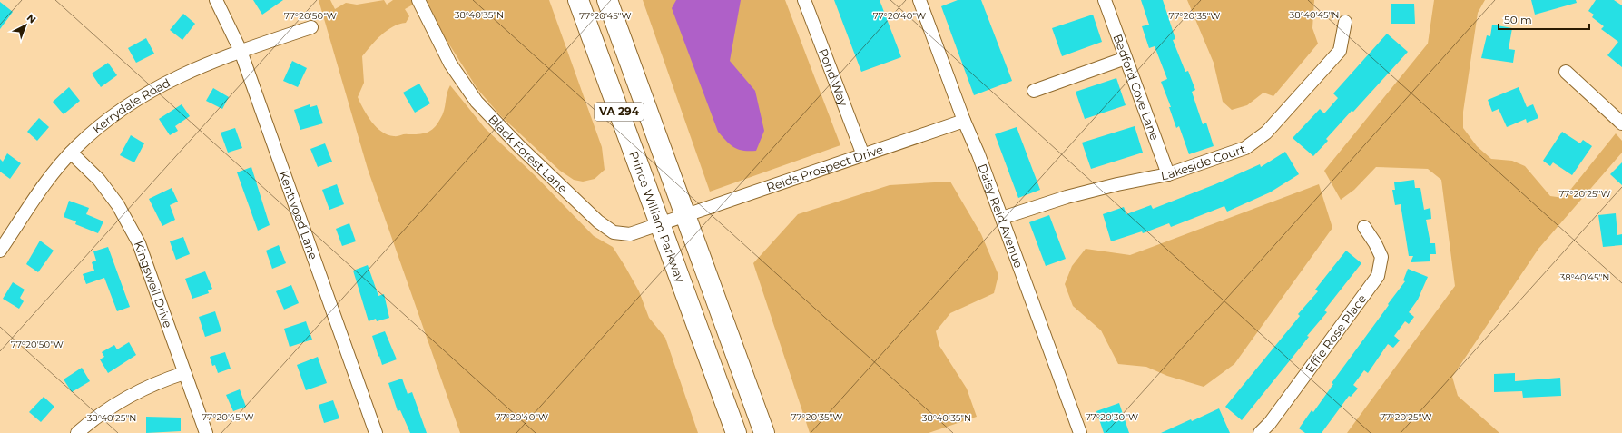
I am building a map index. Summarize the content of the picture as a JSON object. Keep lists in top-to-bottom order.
{
  "streets": {
    "highway": ["VA 294", "Prince William Parkway"],
    "street": [
      "Pond Way",
      "Bedford Cove Lane",
      "Kerrydale Road",
      "Black Forest Lane",
      "Lakeside Court",
      "Reids Prospect Drive",
      "Kentwood Lane",
      "Daisy Reid Avenue",
      "Kingswell Drive",
      "Effie Rose Place"
    ]
  },
  "crossings": [
    ["Pond Way", "Reids Prospect Drive"],
    ["Bedford Cove Lane", "Lakeside Court"],
    ["Kerrydale Road", "Kentwood Lane"],
    ["Kerrydale Road", "Kingswell Drive"],
    ["VA 294", "Black Forest Lane"],
    ["VA 294", "Reids Prospect Drive"],
    ["Black Forest Lane", "Reids Prospect Drive"],
    ["Black Forest Lane", "Prince William Parkway"],
    ["Lakeside Court", "Daisy Reid Avenue"],
    ["Reids Prospect Drive", "Daisy Reid Avenue"]
  ],
  "scale_bar": "50 m",
  "north": "top right",
  "coordinates": [
    "38°40'35\"N",
    "38°40'45\"N",
    "77°20'50\"W",
    "77°20'45\"W",
    "77°20'40\"W",
    "77°20'35\"W",
    "77°20'25\"W",
    "77°20'30\"W",
    "38°40'25\"N"
  ]
}
